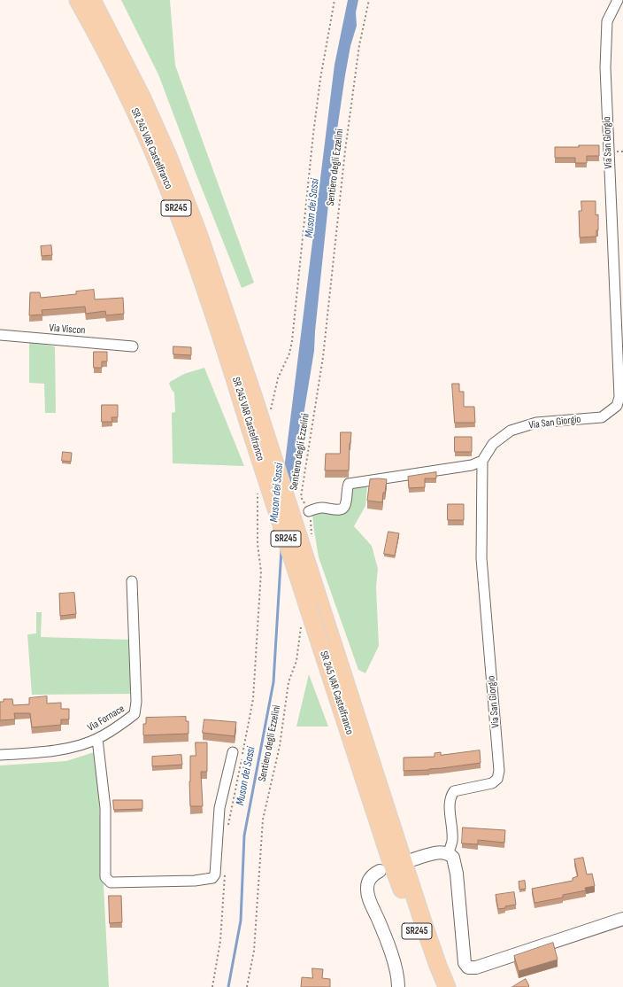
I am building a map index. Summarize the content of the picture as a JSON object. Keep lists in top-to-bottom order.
{
  "streets": {
    "highway": ["SR 245 VAR Castelfranco", "SR245"],
    "street": ["Via San Giorgio", "Via Viscon", "Via Fornace"],
    "path": ["Sentiero degli Ezzelini"]
  },
  "water": ["Muson dei Sassi"]
}
